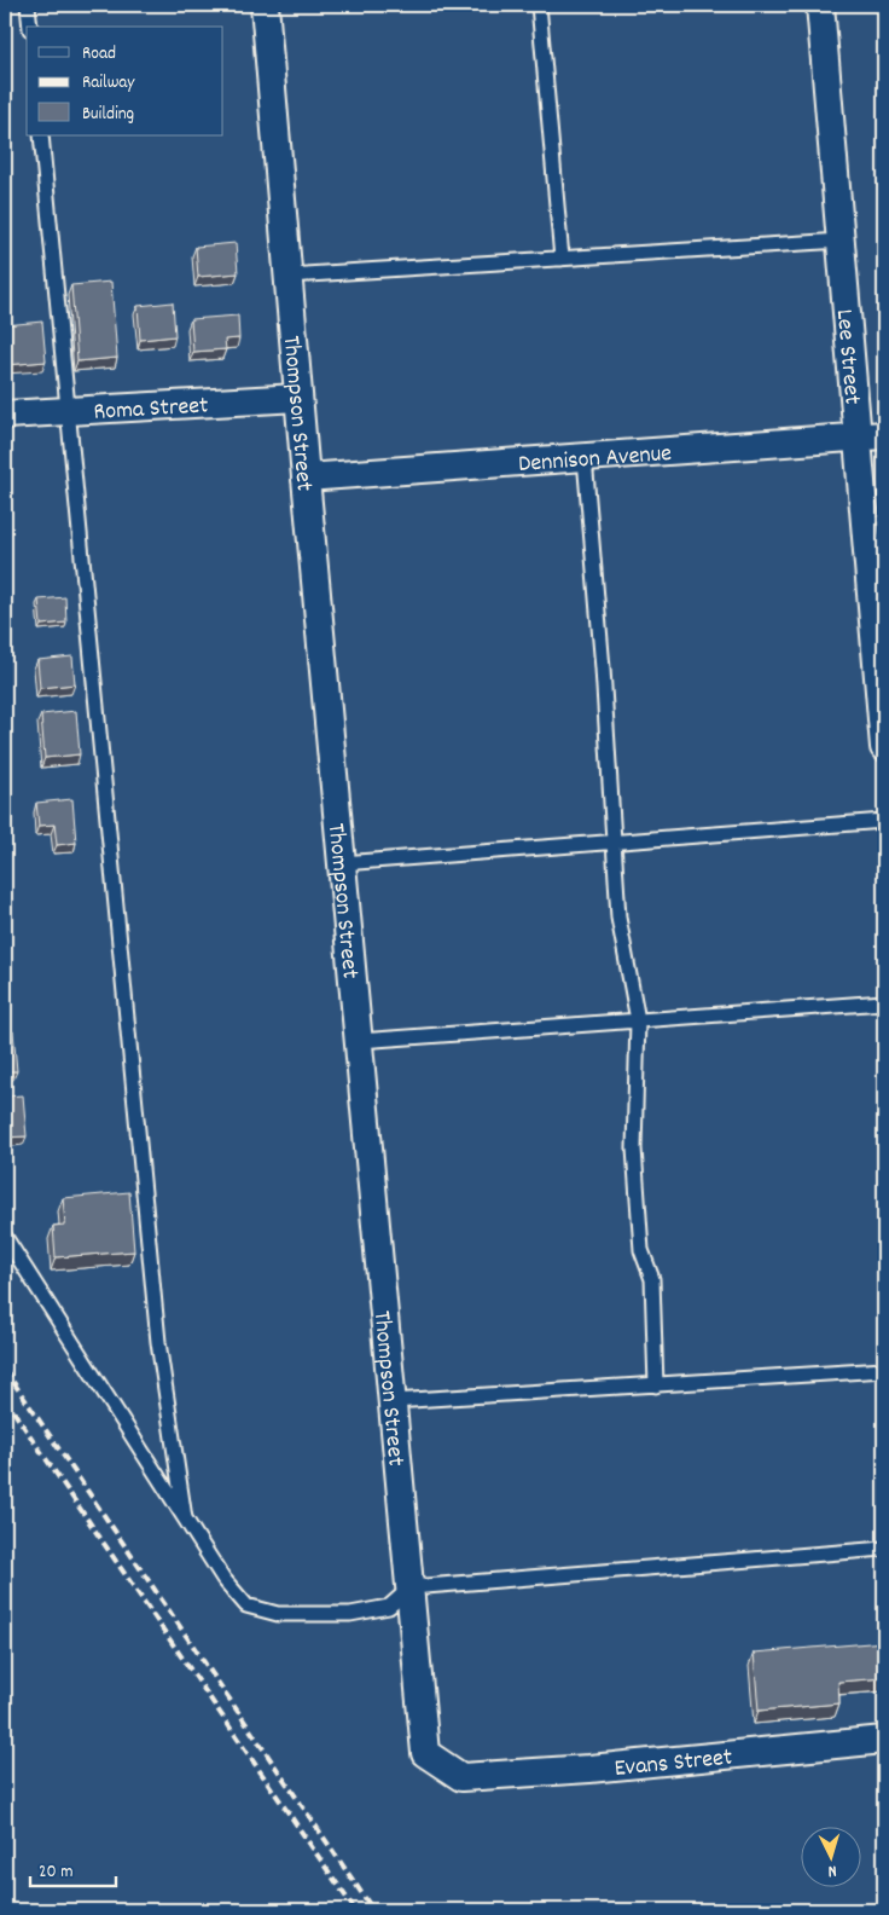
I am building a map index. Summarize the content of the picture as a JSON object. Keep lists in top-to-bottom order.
{
  "streets": {
    "street": [
      "Lee Street",
      "Roma Street",
      "Thompson Street",
      "Dennison Avenue",
      "Evans Street"
    ]
  },
  "crossings": [
    ["Lee Street", "Dennison Avenue"],
    ["Roma Street", "Thompson Street"],
    ["Thompson Street", "Dennison Avenue"],
    ["Thompson Street", "Evans Street"]
  ],
  "legend": ["Road", "Railway", "Building"],
  "scale_bar": "20 m",
  "north": "bottom"
}
